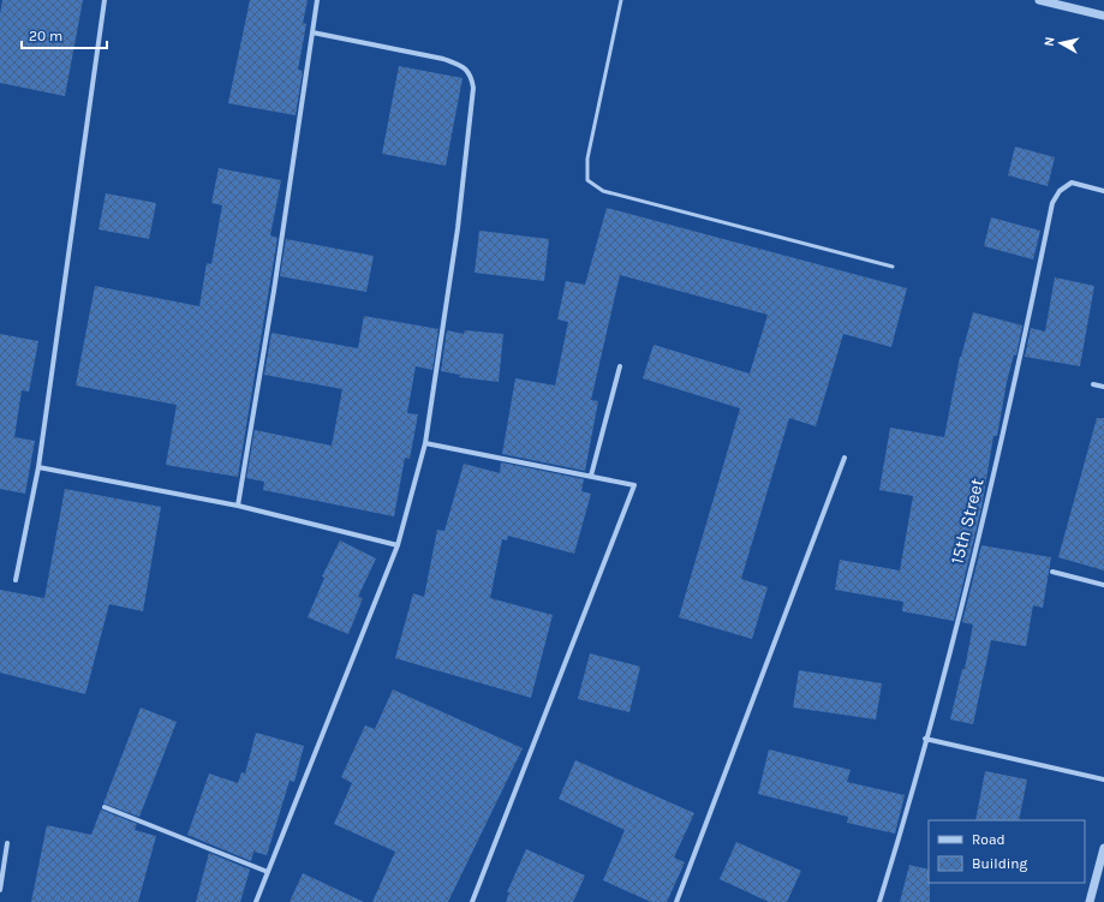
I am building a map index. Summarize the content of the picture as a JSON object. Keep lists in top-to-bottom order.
{
  "streets": {
    "street": ["15th Street"]
  },
  "legend": ["Road", "Building"],
  "scale_bar": "20 m",
  "north": "left"
}
